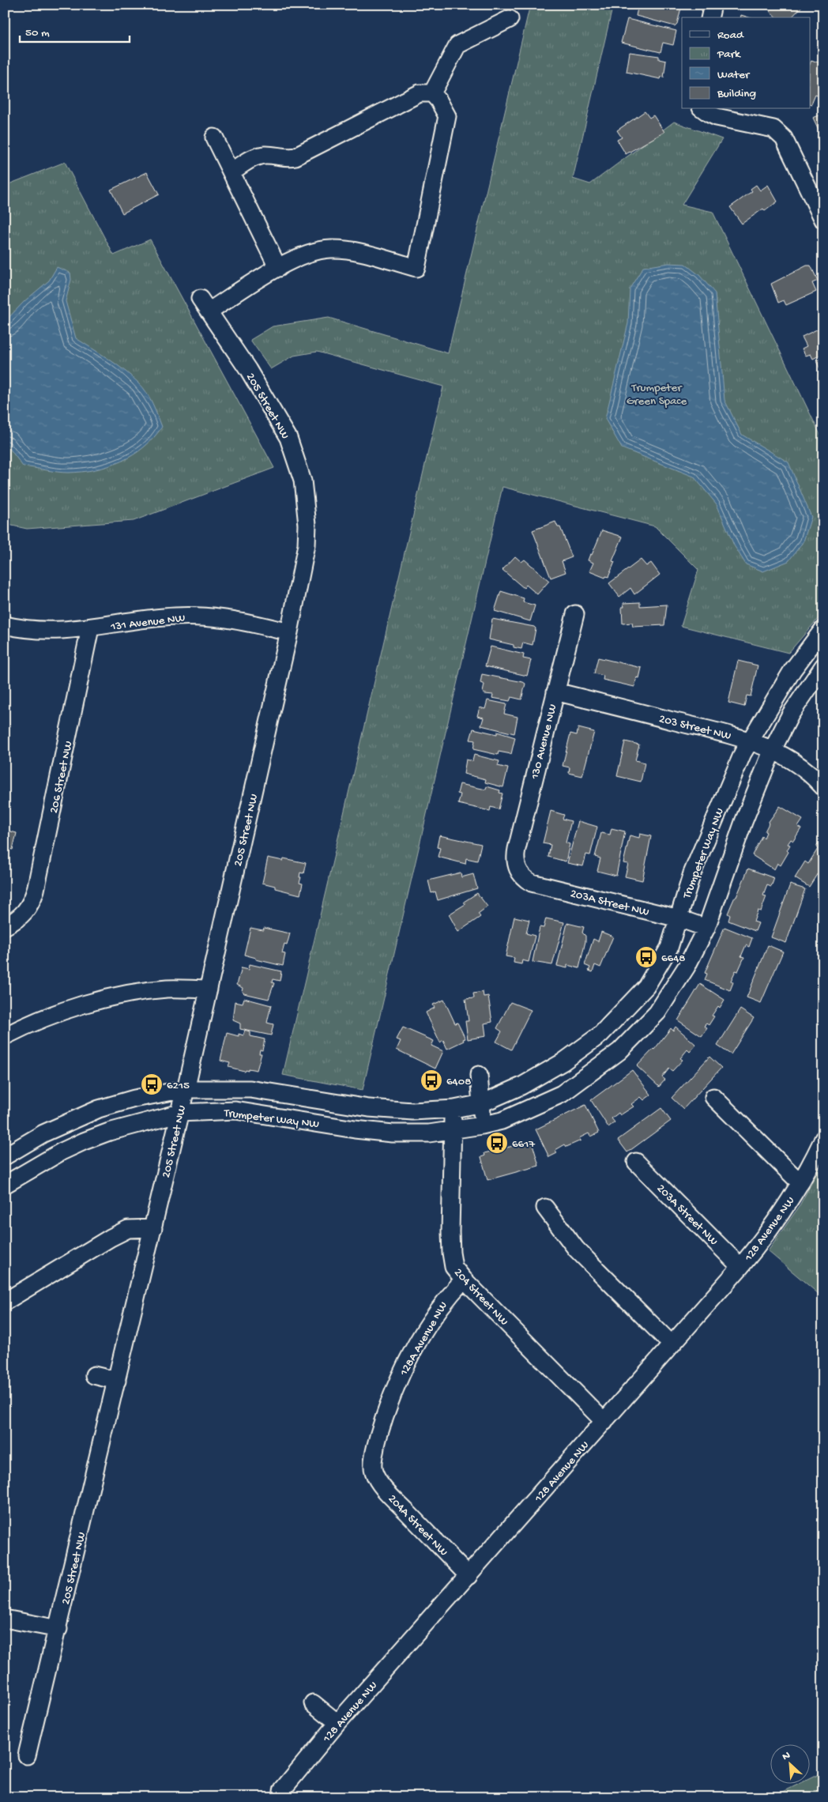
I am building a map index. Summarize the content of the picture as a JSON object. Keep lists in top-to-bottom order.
{
  "streets": {
    "street": [
      "205 Street NW",
      "131 Avenue NW",
      "203 Street NW",
      "130 Avenue NW",
      "206 Street NW",
      "Trumpeter Way NW",
      "203A Street NW",
      "128 Avenue NW",
      "204 Street NW",
      "128A Avenue NW",
      "204A Street NW"
    ]
  },
  "crossings": [
    ["205 Street NW", "131 Avenue NW"],
    ["205 Street NW", "Trumpeter Way NW"],
    ["131 Avenue NW", "206 Street NW"],
    ["203 Street NW", "130 Avenue NW"],
    ["203 Street NW", "Trumpeter Way NW"],
    ["130 Avenue NW", "203A Street NW"],
    ["Trumpeter Way NW", "203A Street NW"],
    ["Trumpeter Way NW", "204 Street NW"],
    ["203A Street NW", "128 Avenue NW"],
    ["128 Avenue NW", "204 Street NW"],
    ["128 Avenue NW", "204A Street NW"],
    ["204 Street NW", "128A Avenue NW"],
    ["128A Avenue NW", "204A Street NW"]
  ],
  "parks": ["Trumpeter Green Space"],
  "places": {
    "bus stop": [
      "6648",
      "6408",
      "6215",
      "6617"
    ]
  },
  "legend": [
    "Road",
    "Park",
    "Water",
    "Building"
  ],
  "scale_bar": "50 m",
  "north": "top left"
}
